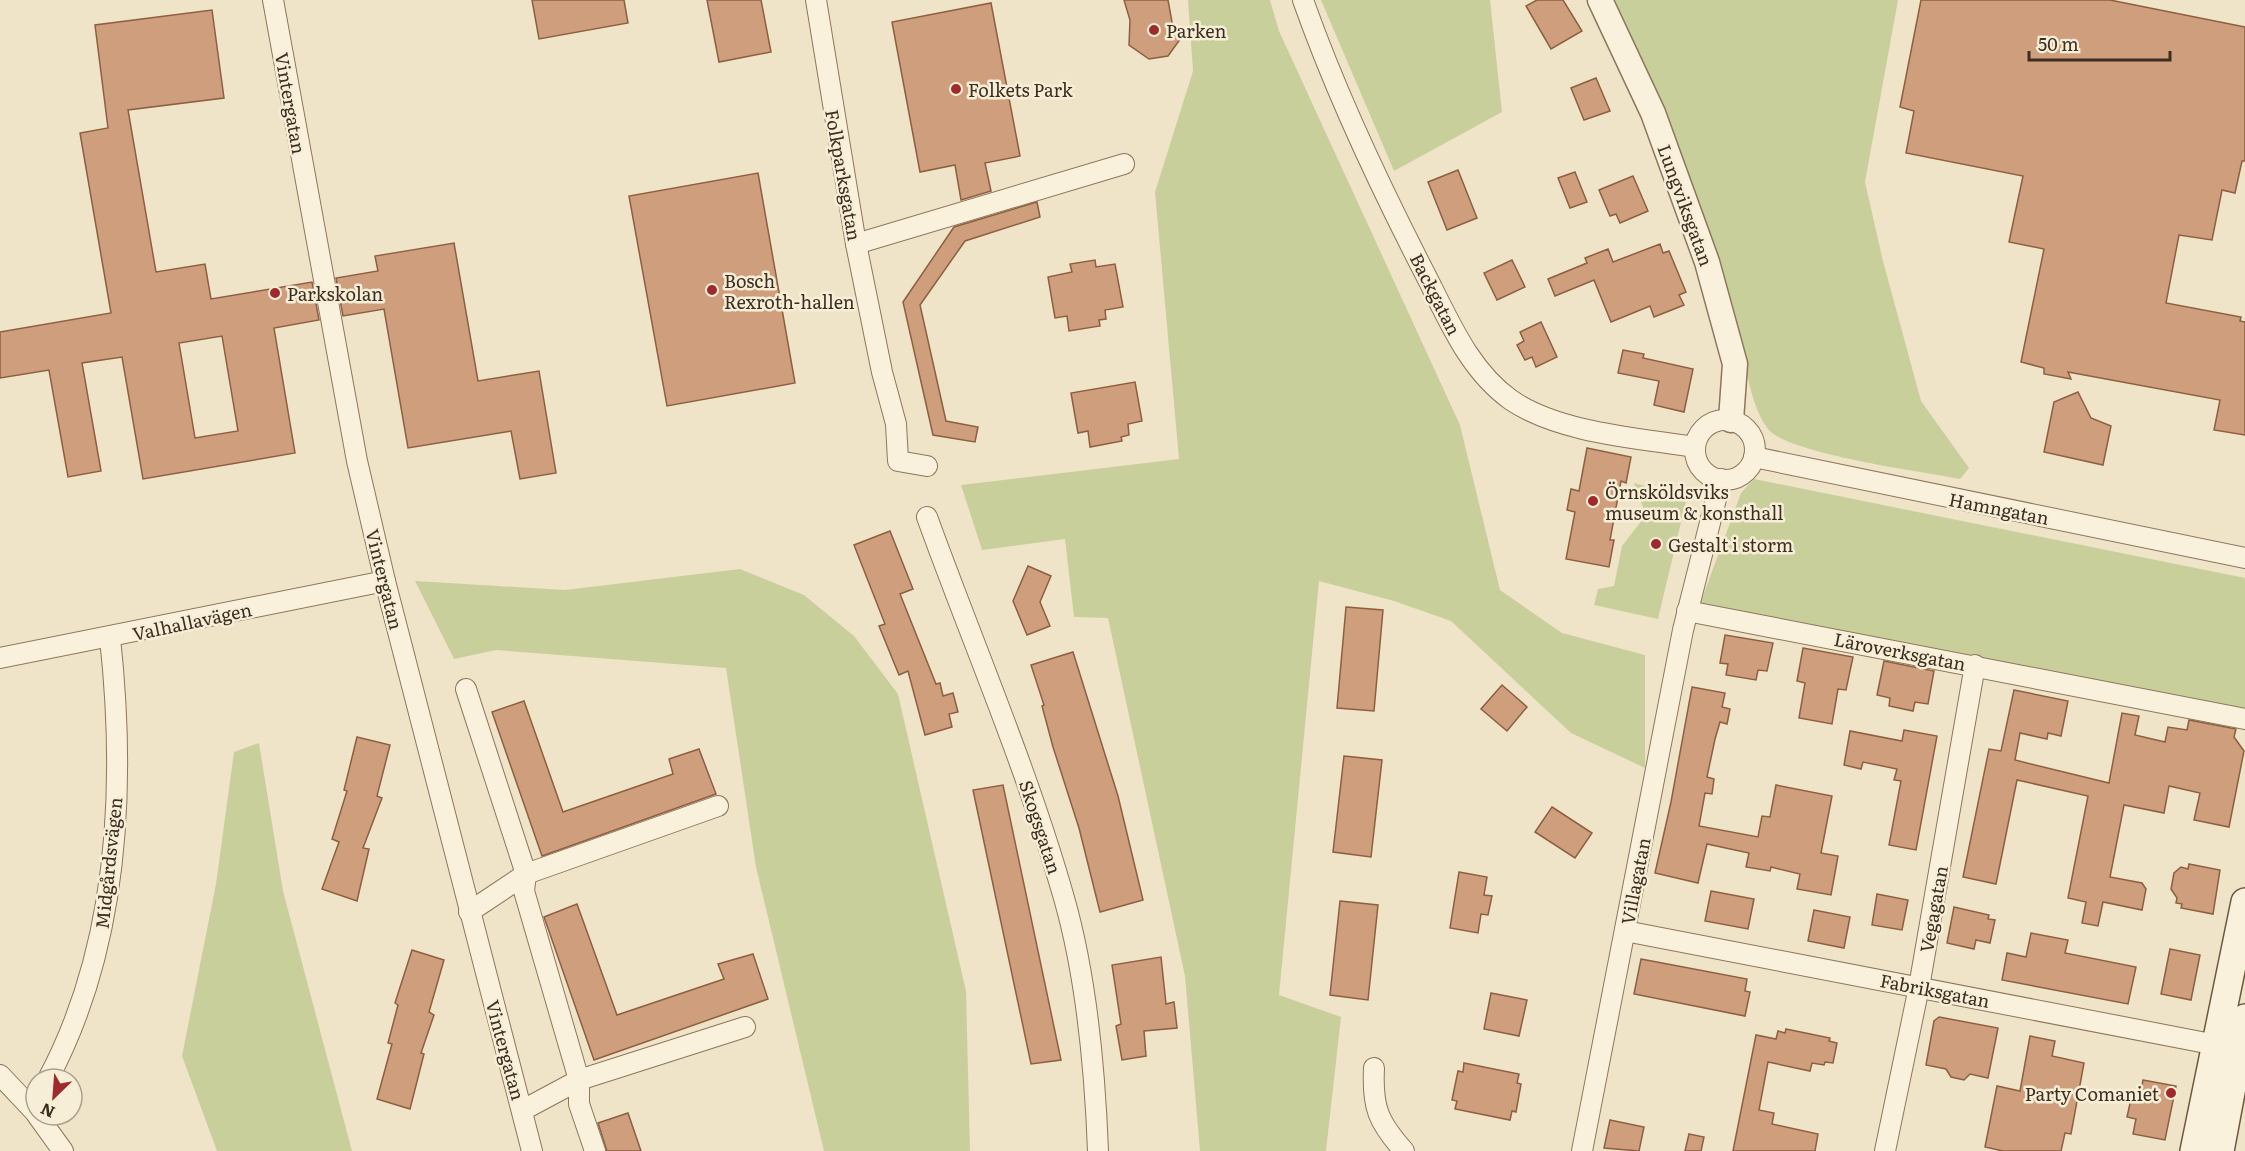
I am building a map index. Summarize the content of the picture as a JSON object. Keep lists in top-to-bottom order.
{
  "streets": {
    "street": [
      "Vintergatan",
      "Folkparksgatan",
      "Lungviksgatan",
      "Backgatan",
      "Hamngatan",
      "Valhallavägen",
      "Läroverksgatan",
      "Skogsgatan",
      "Midgårdsvägen",
      "Villagatan",
      "Vegagatan",
      "Fabriksgatan"
    ]
  },
  "crossings": [
    ["Vintergatan", "Valhallavägen"],
    ["Lungviksgatan", "Backgatan"],
    ["Lungviksgatan", "Hamngatan"],
    ["Backgatan", "Hamngatan"],
    ["Valhallavägen", "Midgårdsvägen"],
    ["Läroverksgatan", "Villagatan"],
    ["Läroverksgatan", "Vegagatan"],
    ["Villagatan", "Fabriksgatan"],
    ["Vegagatan", "Fabriksgatan"]
  ],
  "places": [
    "Parken",
    "Folkets Park",
    "Bosch Rexroth-hallen",
    "Parkskolan",
    "Örnsköldsviks museum & konsthall",
    "Gestalt i storm",
    "Party Comaniet"
  ],
  "scale_bar": "50 m",
  "north": "bottom left"
}
